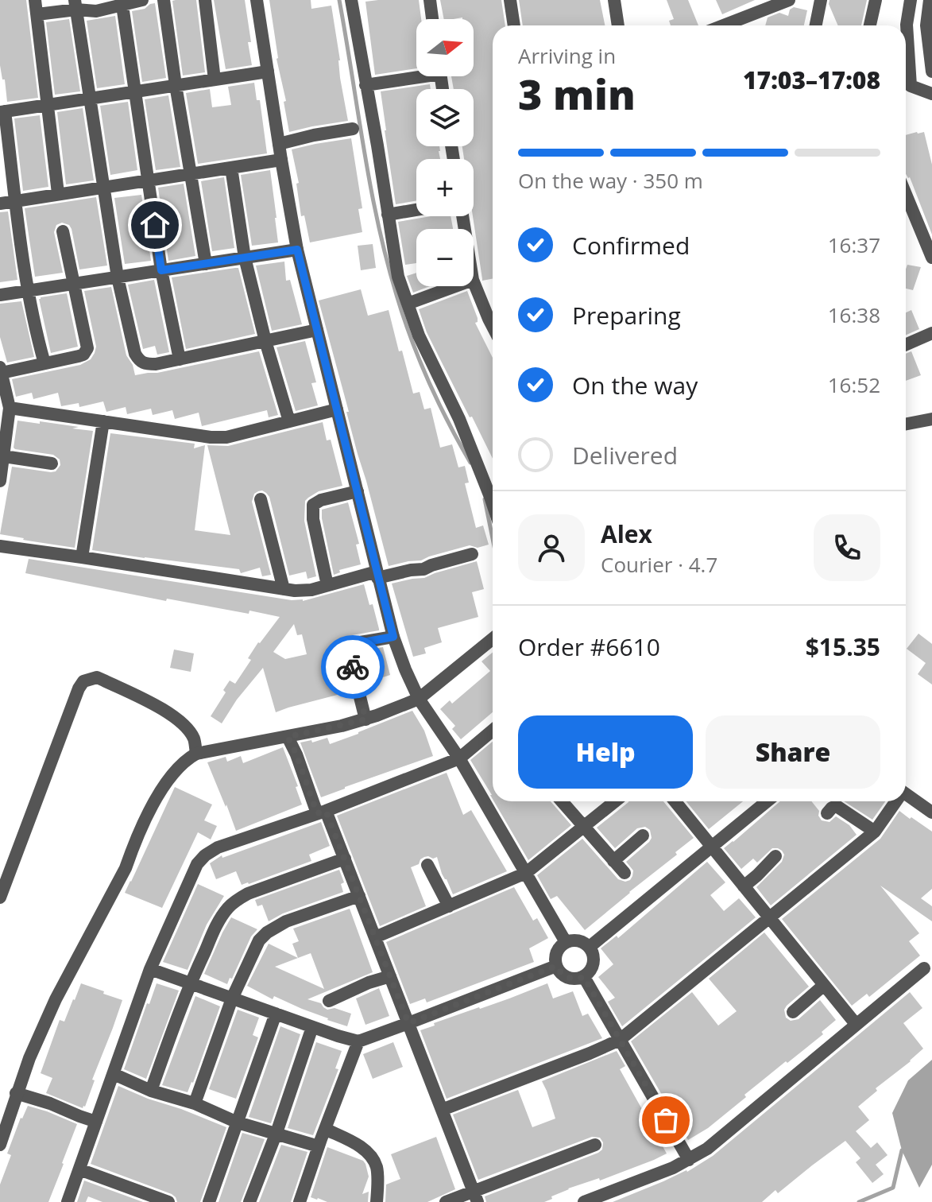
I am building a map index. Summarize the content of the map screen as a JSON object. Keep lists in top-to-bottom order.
{
  "north": "right",
  "page": {
    "map_buttons": ["+", "−"],
    "heading": ["3 min", "Arriving in", "17:03–17:08"],
    "panel": [
      "Alex",
      "Courier · 4.7",
      "Order #6610",
      "$15.35"
    ],
    "bar": "On the way · 350 m",
    "list": [
      ["Confirmed", "16:37"],
      ["Preparing", "16:38"],
      ["On the way", "16:52"],
      "Delivered"
    ],
    "buttons": ["Help", "Share"]
  }
}
